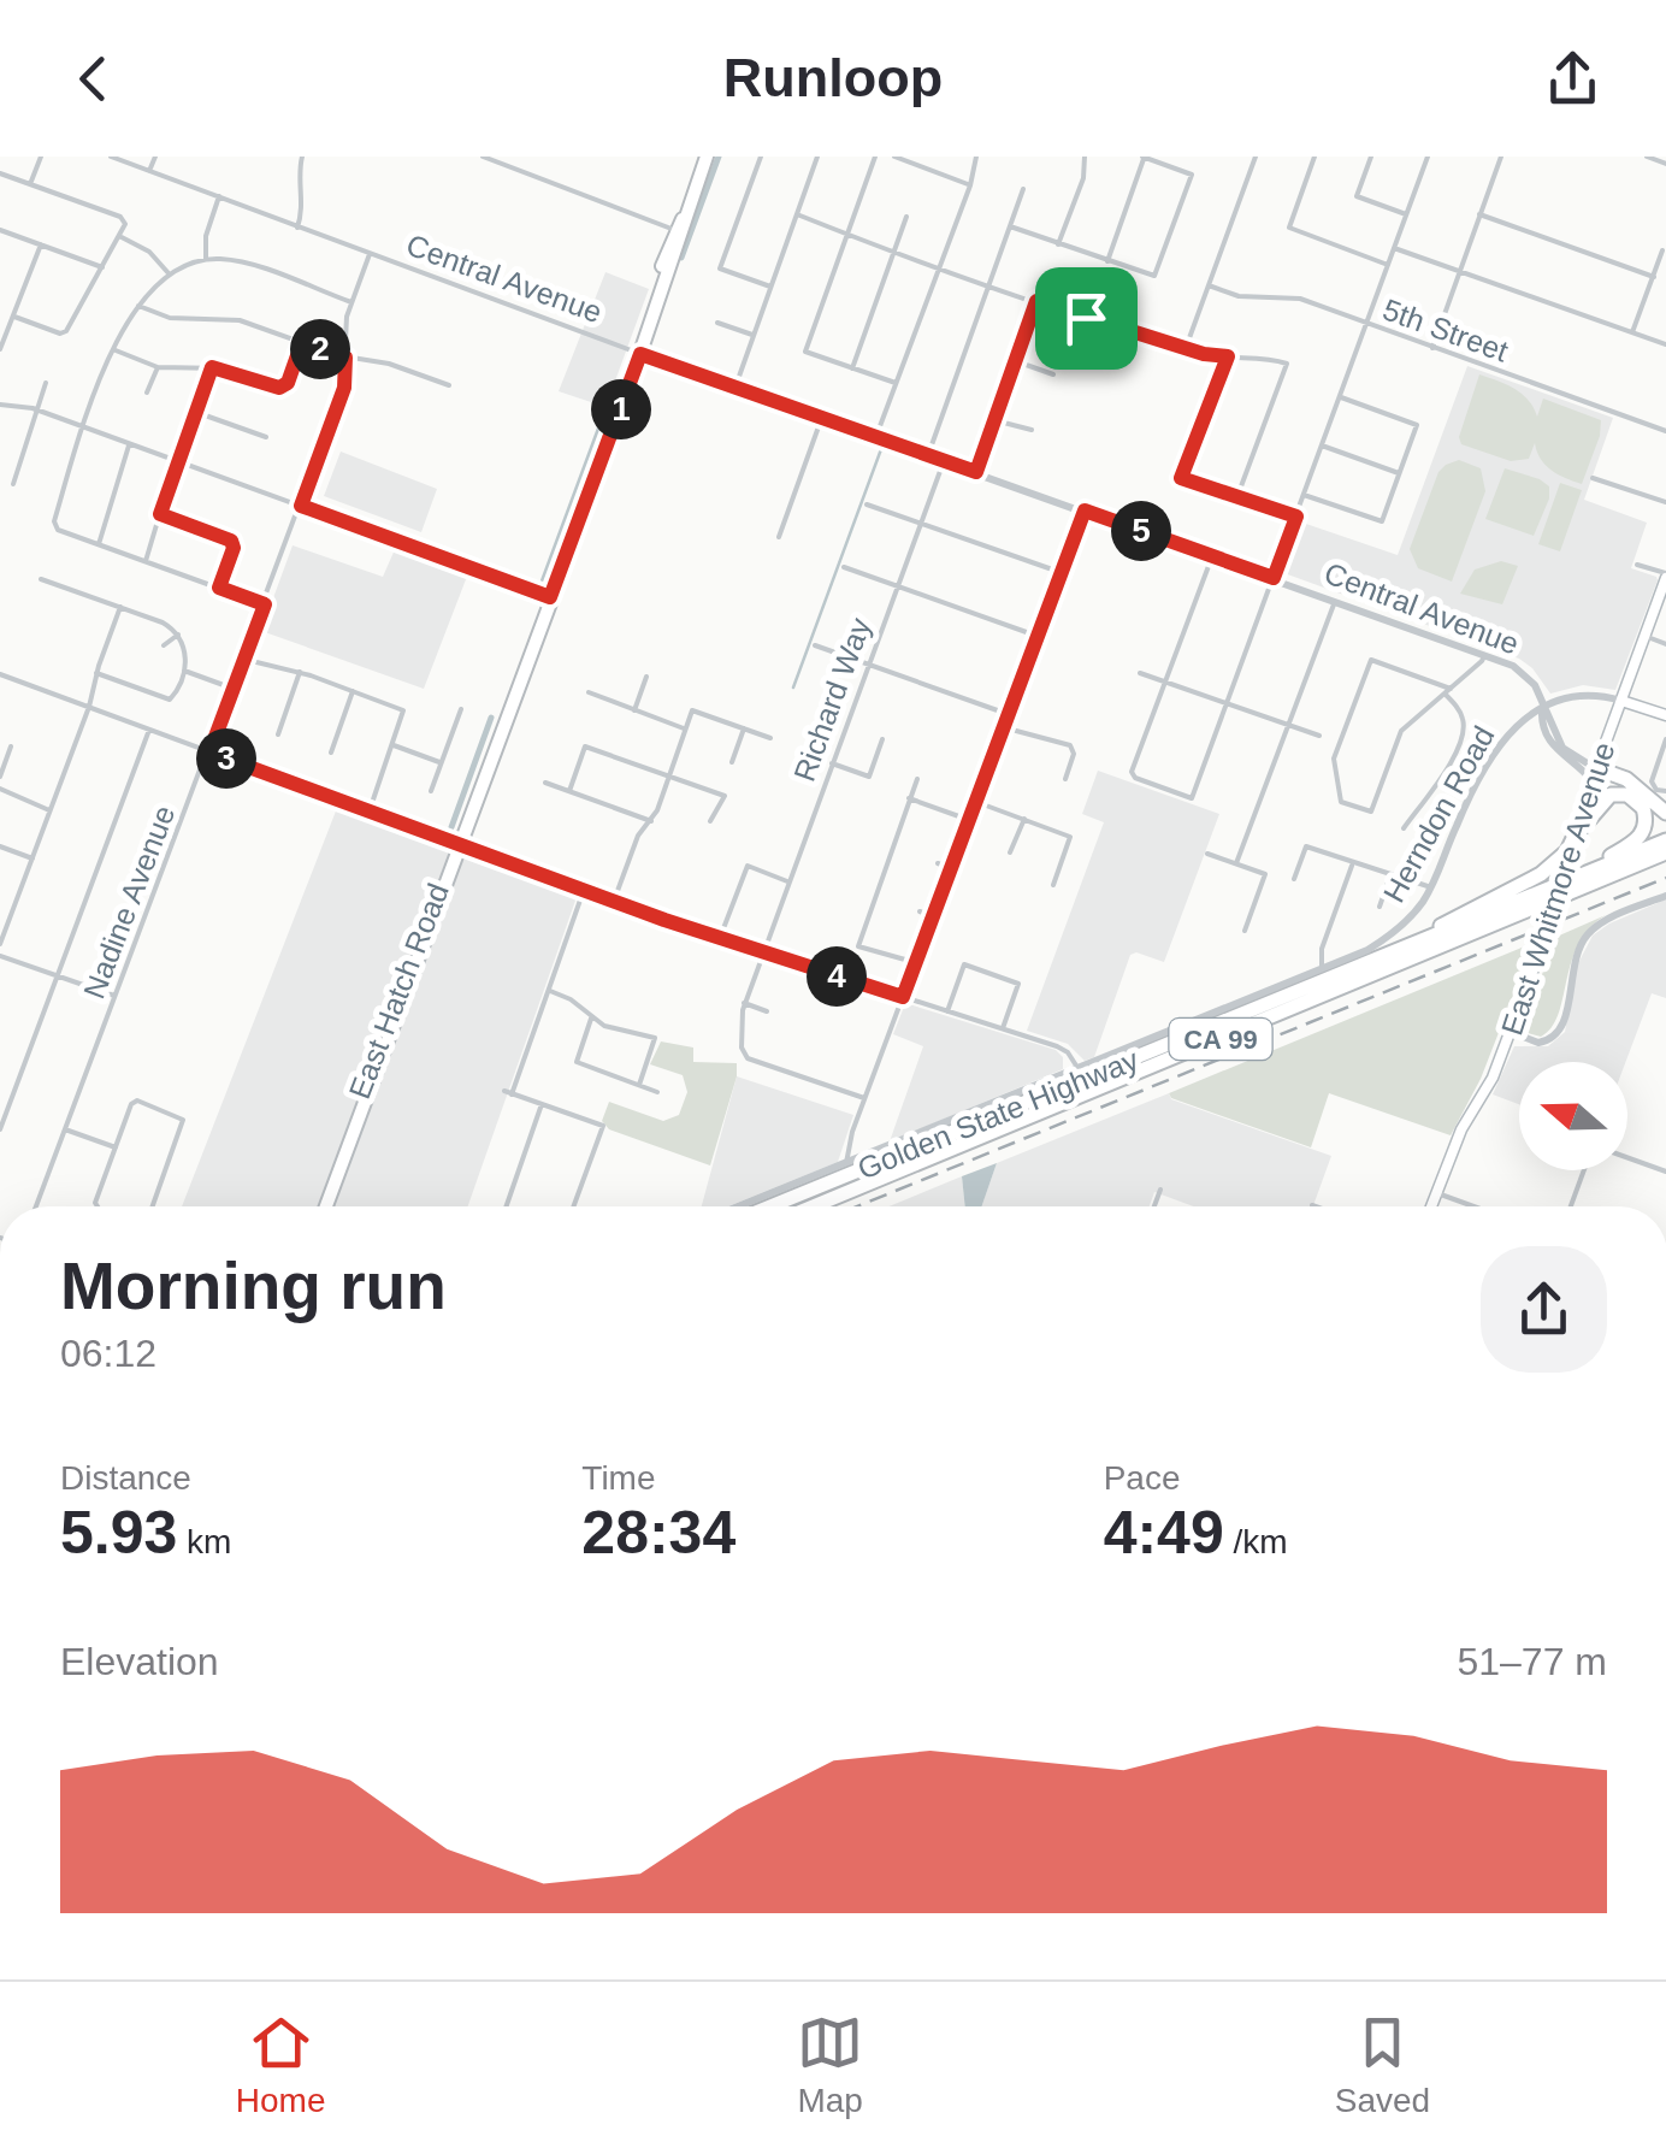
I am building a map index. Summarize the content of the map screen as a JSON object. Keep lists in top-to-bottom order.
{
  "streets": {
    "highway": ["CA 99", "Golden State Highway"],
    "main road": ["East Whitmore Avenue", "East Hatch Road"],
    "street": [
      "Central Avenue",
      "5th Street",
      "Richard Way",
      "Herndon Road",
      "Nadine Avenue"
    ]
  },
  "crossings": [
    ["Central Avenue", "Richard Way"],
    ["Central Avenue", "Herndon Road"],
    ["Central Avenue", "East Whitmore Avenue"],
    ["Central Avenue", "Nadine Avenue"],
    ["Central Avenue", "East Hatch Road"],
    ["East Whitmore Avenue", "Golden State Highway"]
  ],
  "north": "left",
  "page": {
    "header": "Runloop",
    "pins": [
      "2",
      "1",
      "5",
      "3",
      "4"
    ],
    "heading": ["Morning run", "06:12"],
    "stats": [
      ["Distance", "5.93 km"],
      ["Time", "28:34"],
      ["Pace", "4:49 /km"]
    ],
    "chart": ["Elevation", "51–77 m"],
    "tabs": ["Home", "Map", "Saved"]
  }
}
